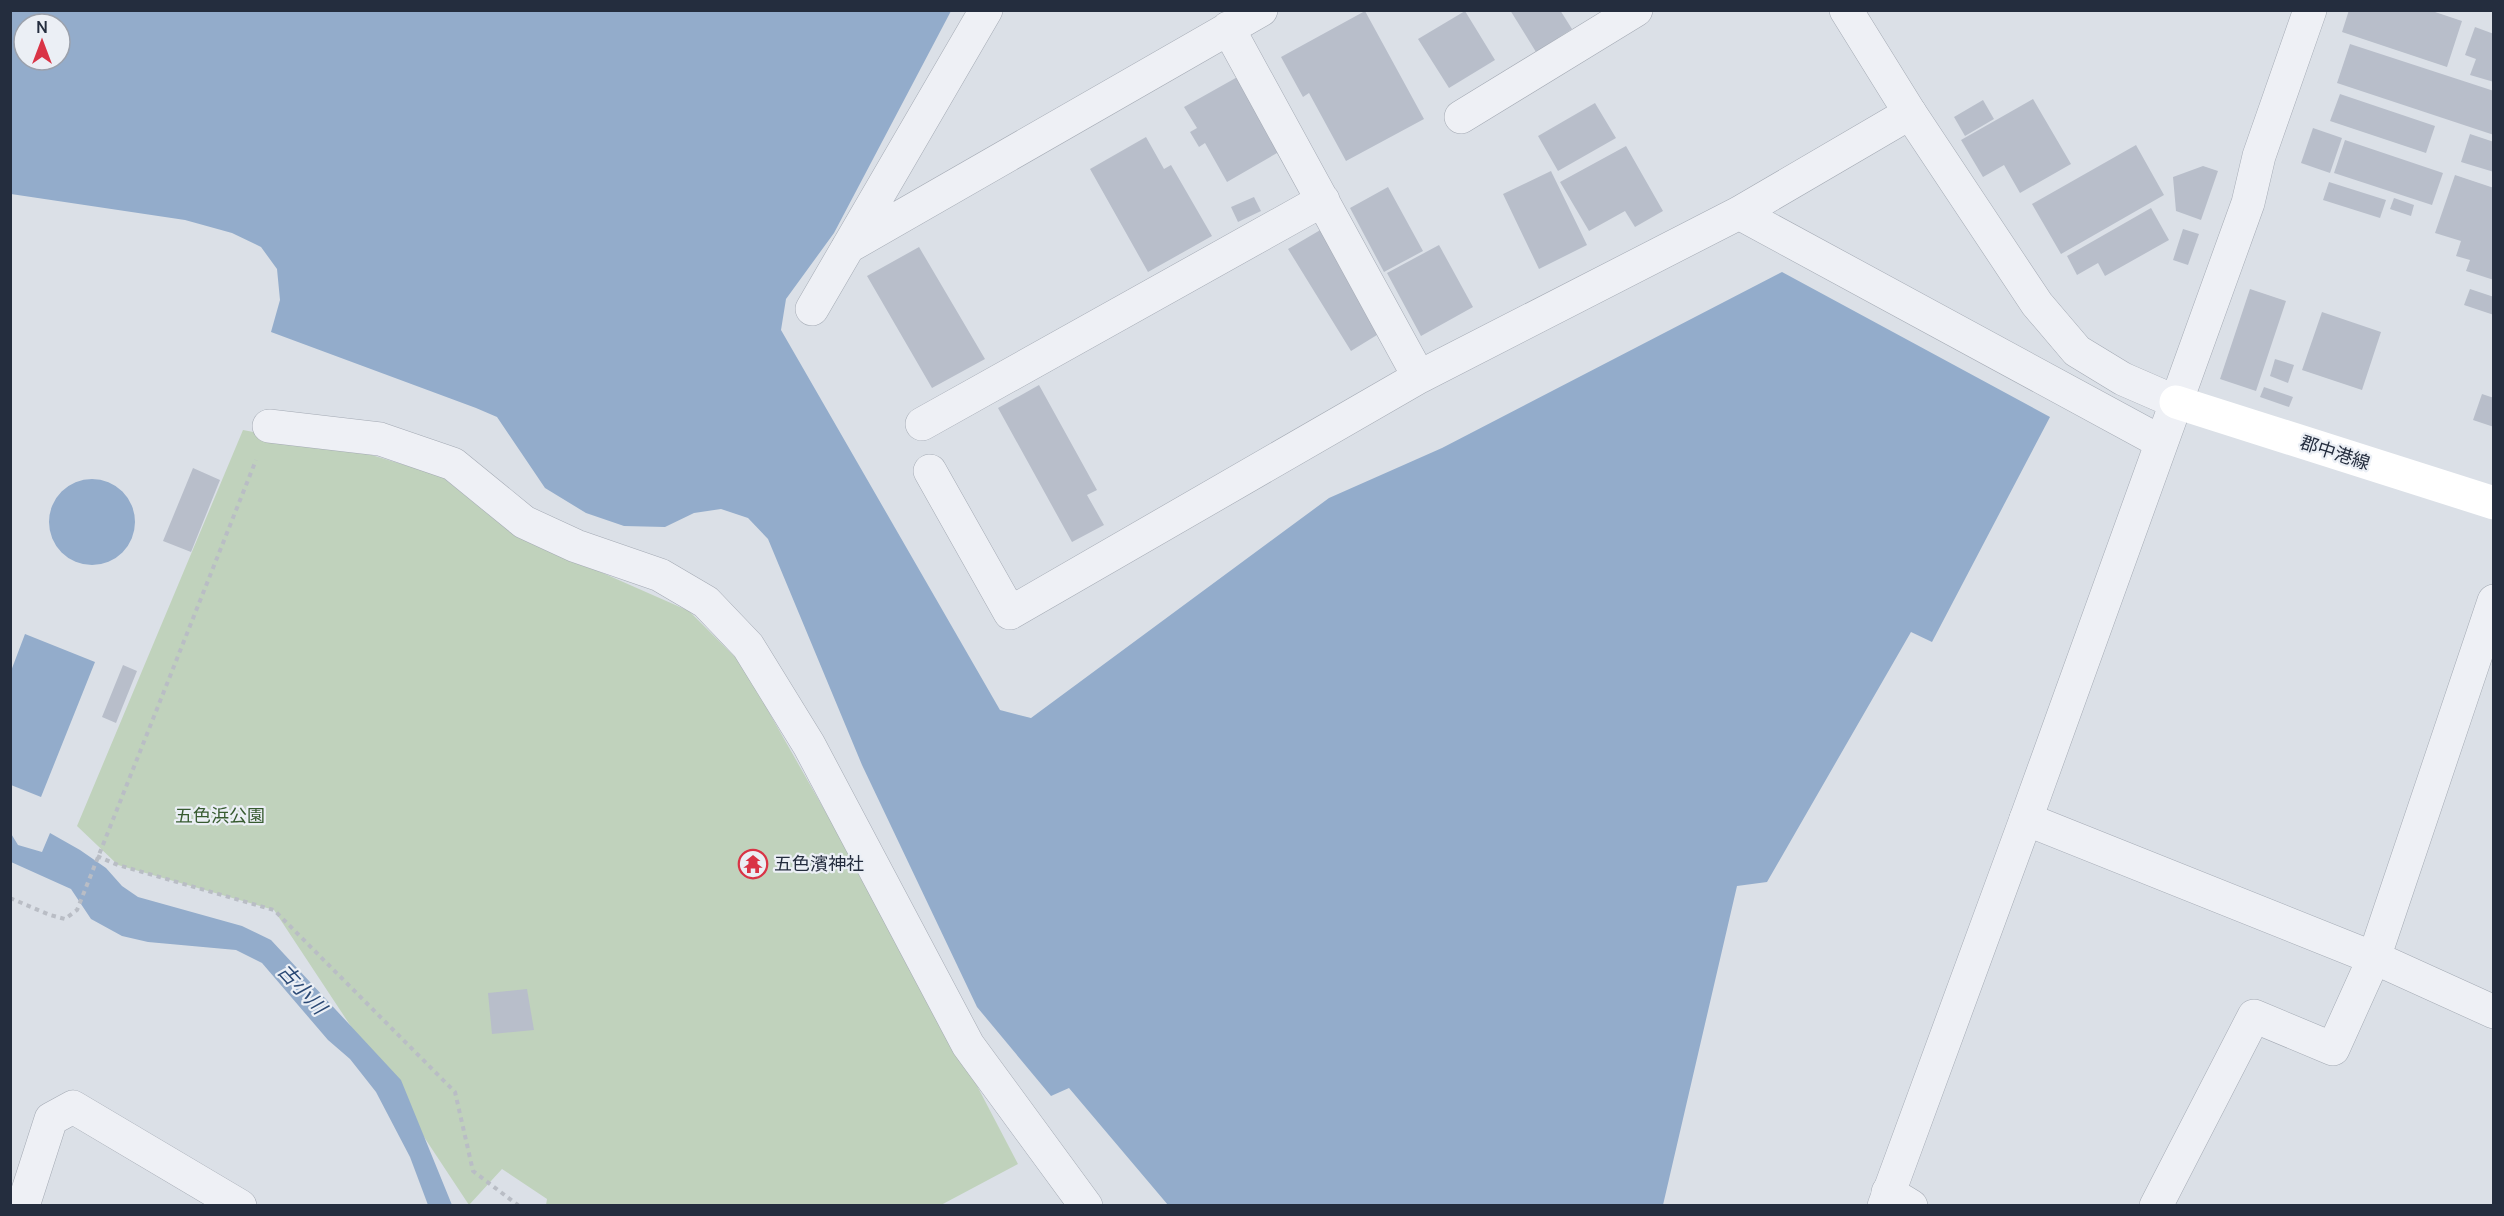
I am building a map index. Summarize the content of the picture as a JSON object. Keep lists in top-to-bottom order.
{
  "streets": {
    "main road": ["郡中港線"]
  },
  "water": ["古小川"],
  "parks": ["五色浜公園"],
  "places": {
    "temple": ["五色濱神社"]
  },
  "north": "top"
}
